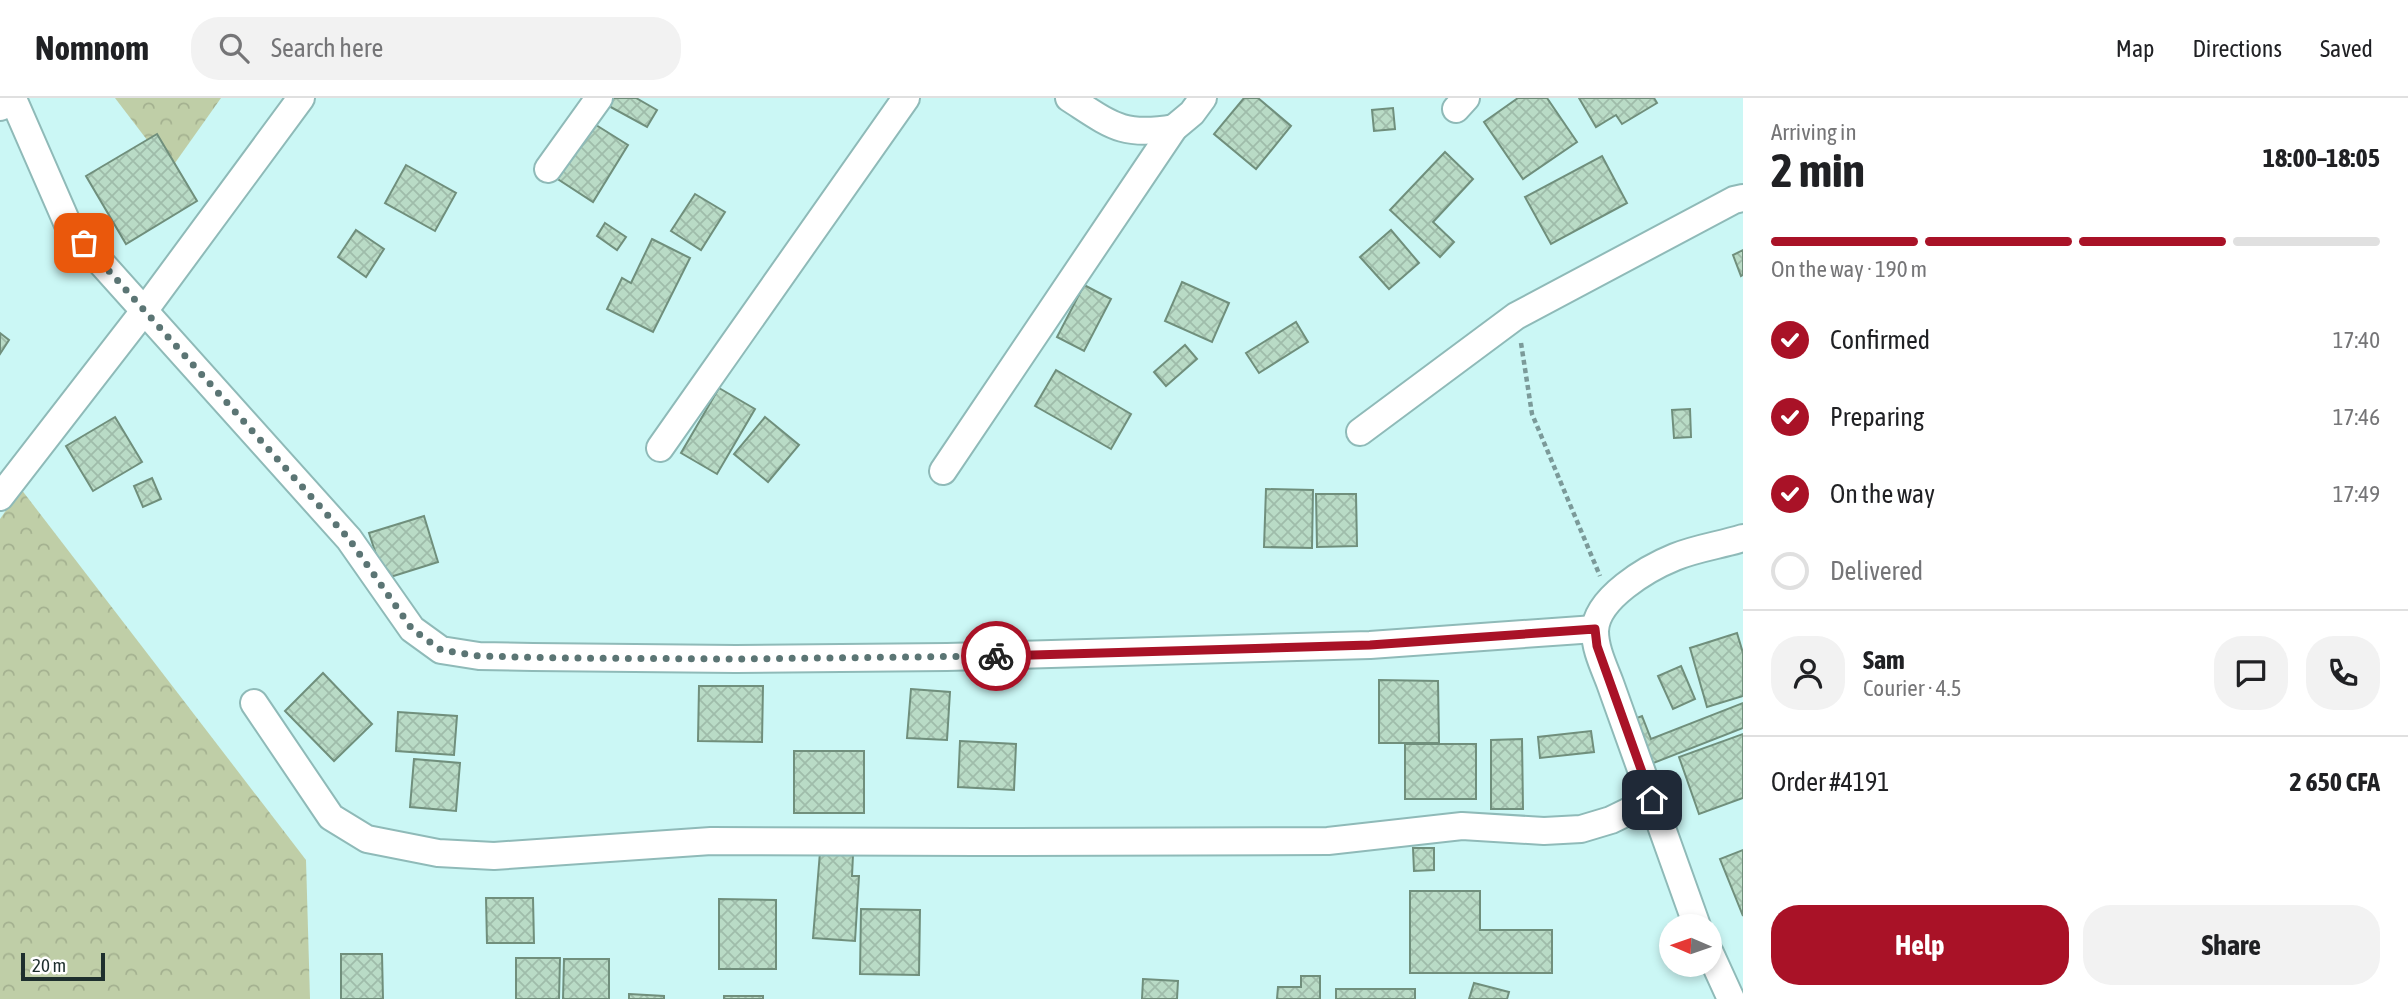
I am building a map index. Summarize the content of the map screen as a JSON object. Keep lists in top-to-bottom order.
{
  "scale_bar": "20 m",
  "north": "left",
  "page": {
    "header": "Nomnom",
    "search": "Search here",
    "nav": ["Map", "Directions", "Saved"],
    "heading": ["2 min", "Arriving in", "18:00–18:05"],
    "panel": [
      "Sam",
      "Courier · 4.5",
      "Order #4191",
      "2 650 CFA"
    ],
    "bar": "On the way · 190 m",
    "list": [
      ["Confirmed", "17:40"],
      ["Preparing", "17:46"],
      ["On the way", "17:49"],
      "Delivered"
    ],
    "buttons": ["Help", "Share"],
    "scale": "20 m"
  }
}
